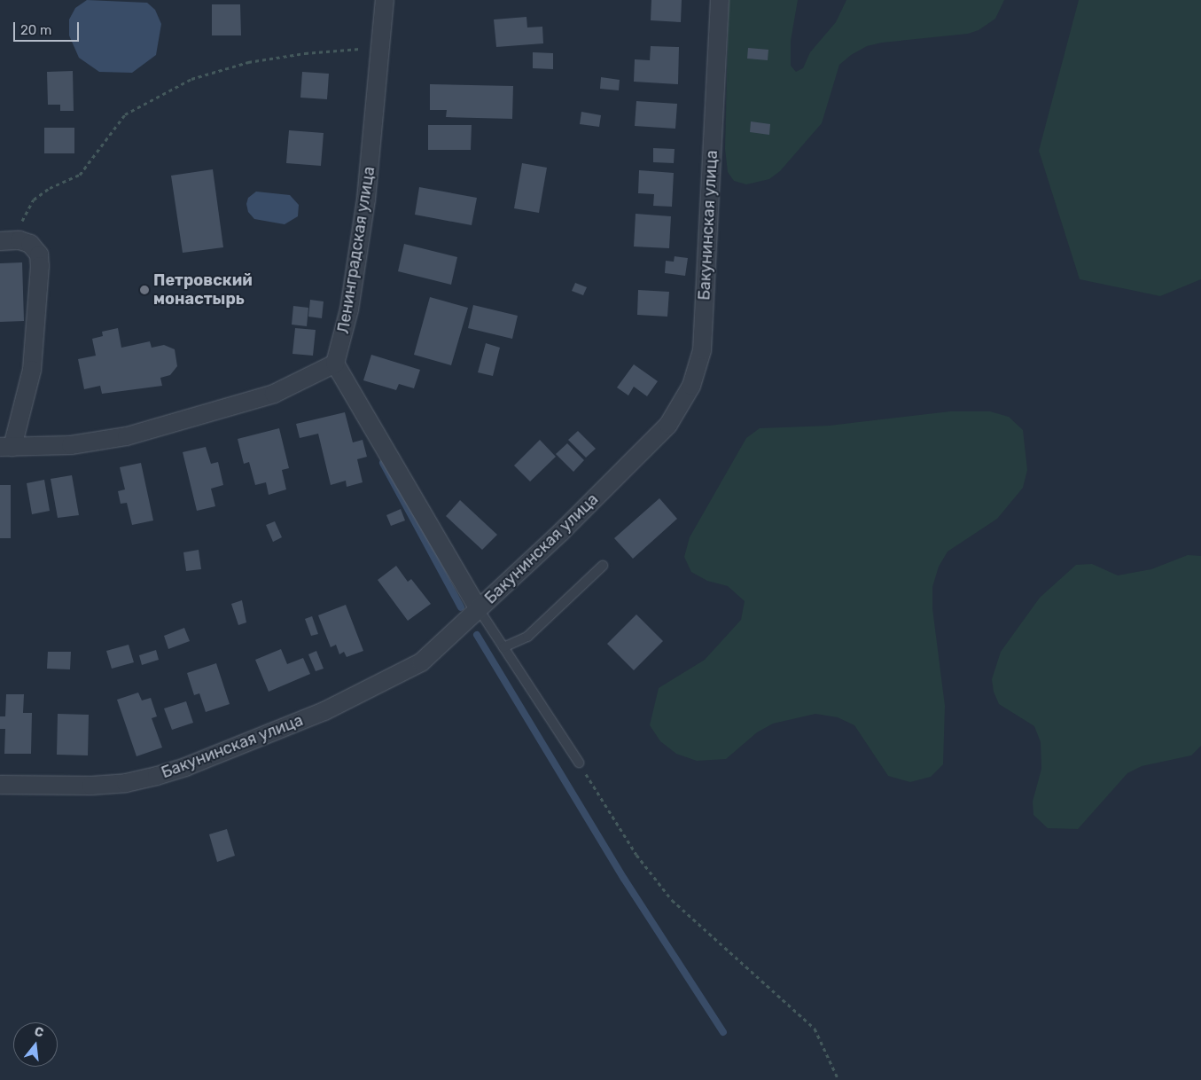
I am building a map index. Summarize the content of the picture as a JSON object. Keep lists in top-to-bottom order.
{
  "streets": {
    "street": ["Бакунинская улица", "Ленинградская улица"]
  },
  "places": ["Петровский монастырь"],
  "scale_bar": "20 m",
  "north": "top"
}
